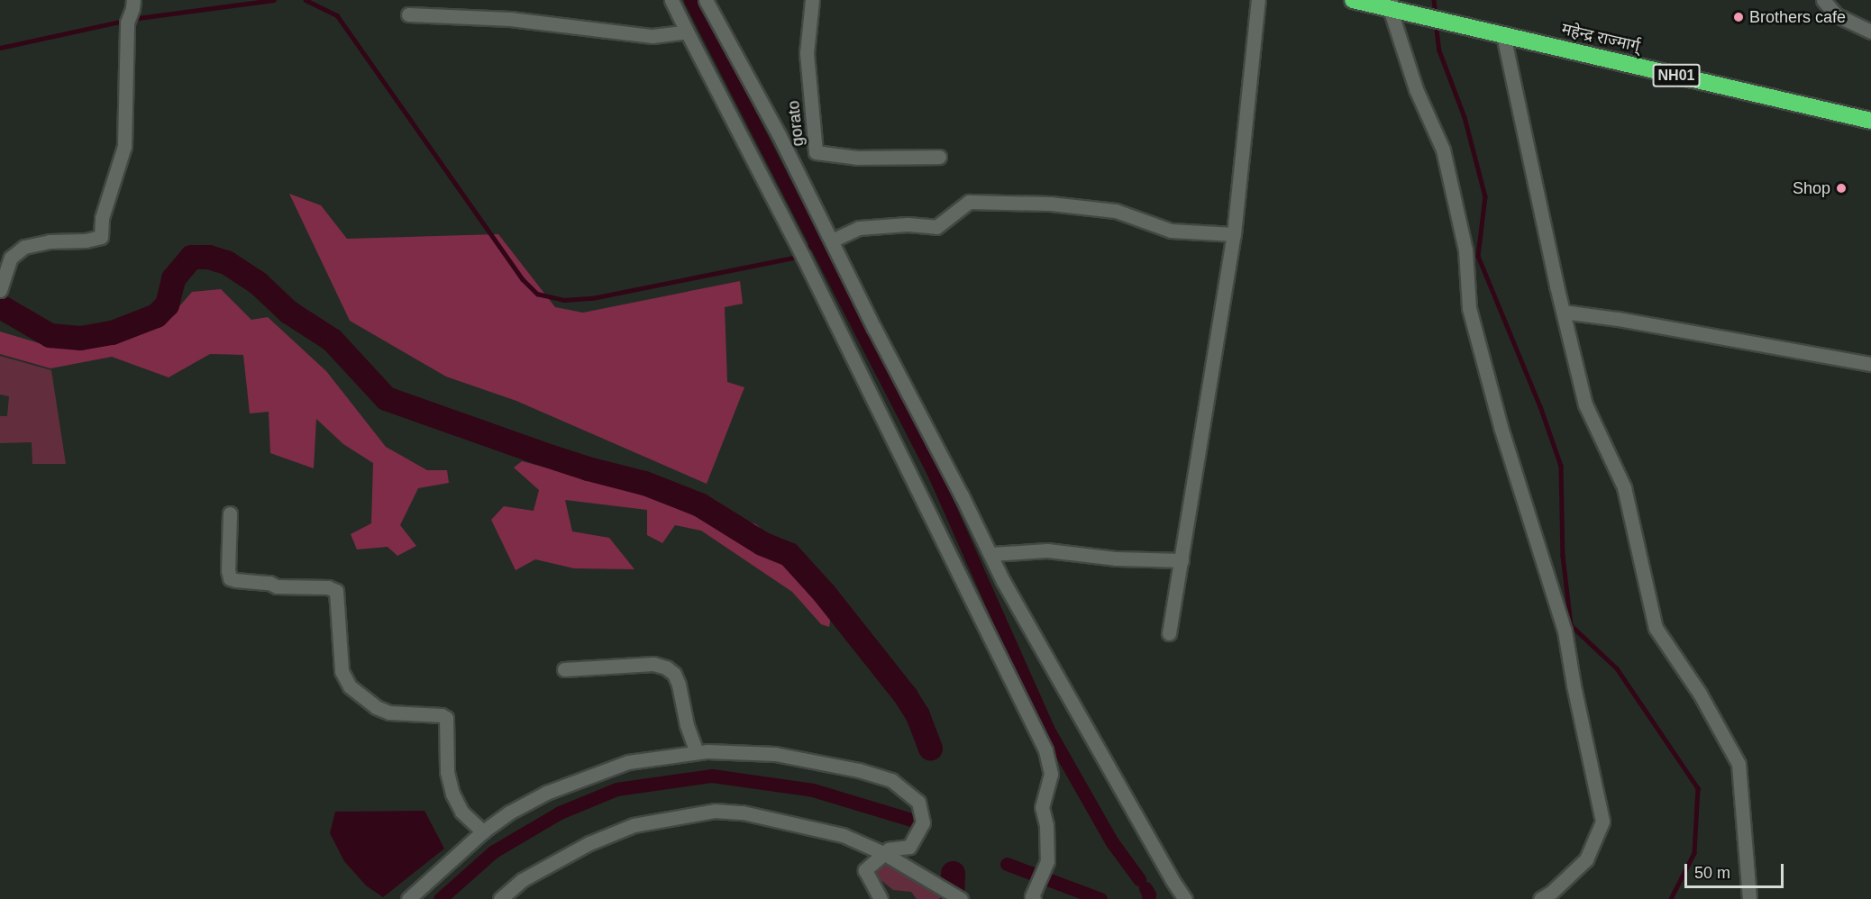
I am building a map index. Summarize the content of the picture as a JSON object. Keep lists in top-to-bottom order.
{
  "streets": {
    "highway": ["महेन्द्र राज्मार्ग्", "NH01"],
    "street": ["gorato"]
  },
  "places": ["Brothers cafe", "Shop"],
  "scale_bar": "50 m"
}
